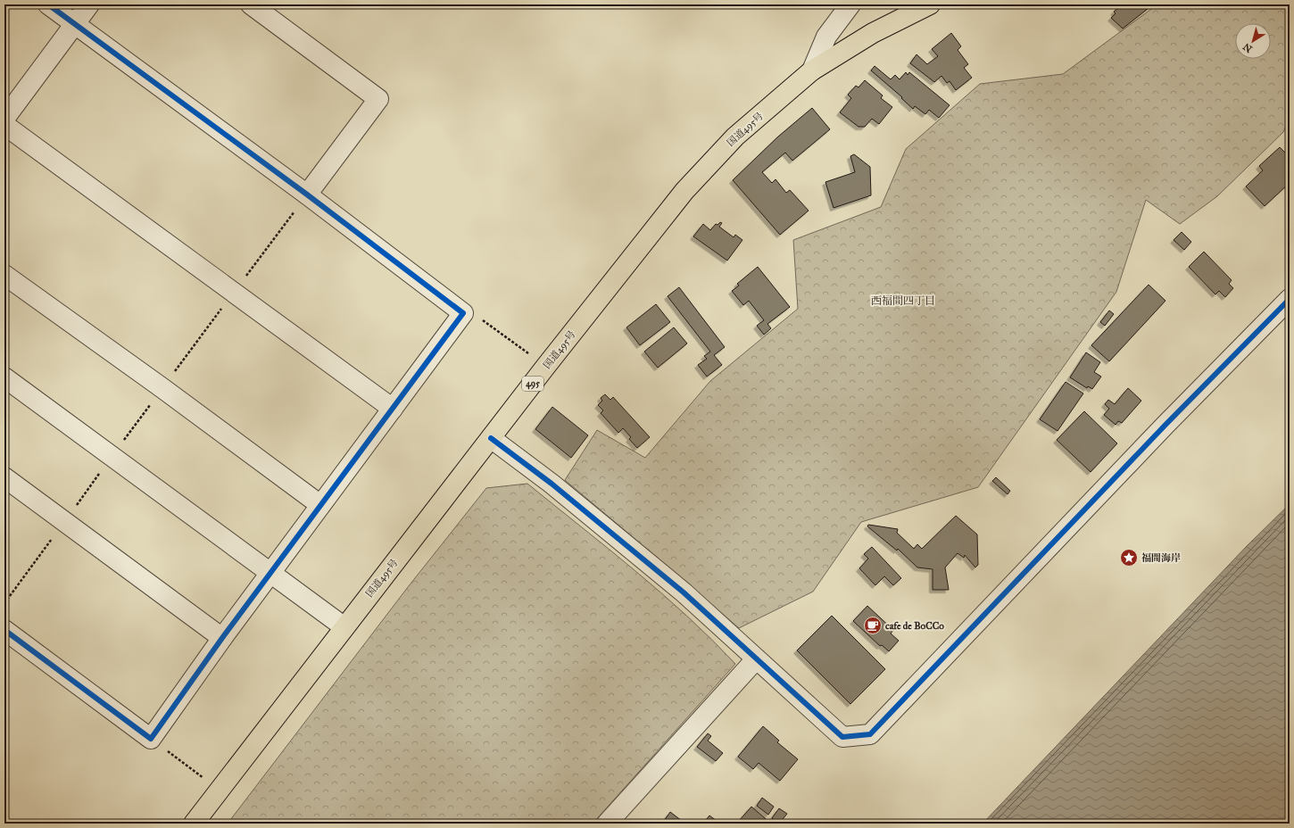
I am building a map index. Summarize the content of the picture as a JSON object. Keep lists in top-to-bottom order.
{
  "streets": {
    "highway": ["国道495号", "495"]
  },
  "districts": ["西福間四丁目"],
  "places": {
    "place": ["福間海岸"],
    "cafe": ["cafe de BoCCo"]
  },
  "north": "bottom left"
}
